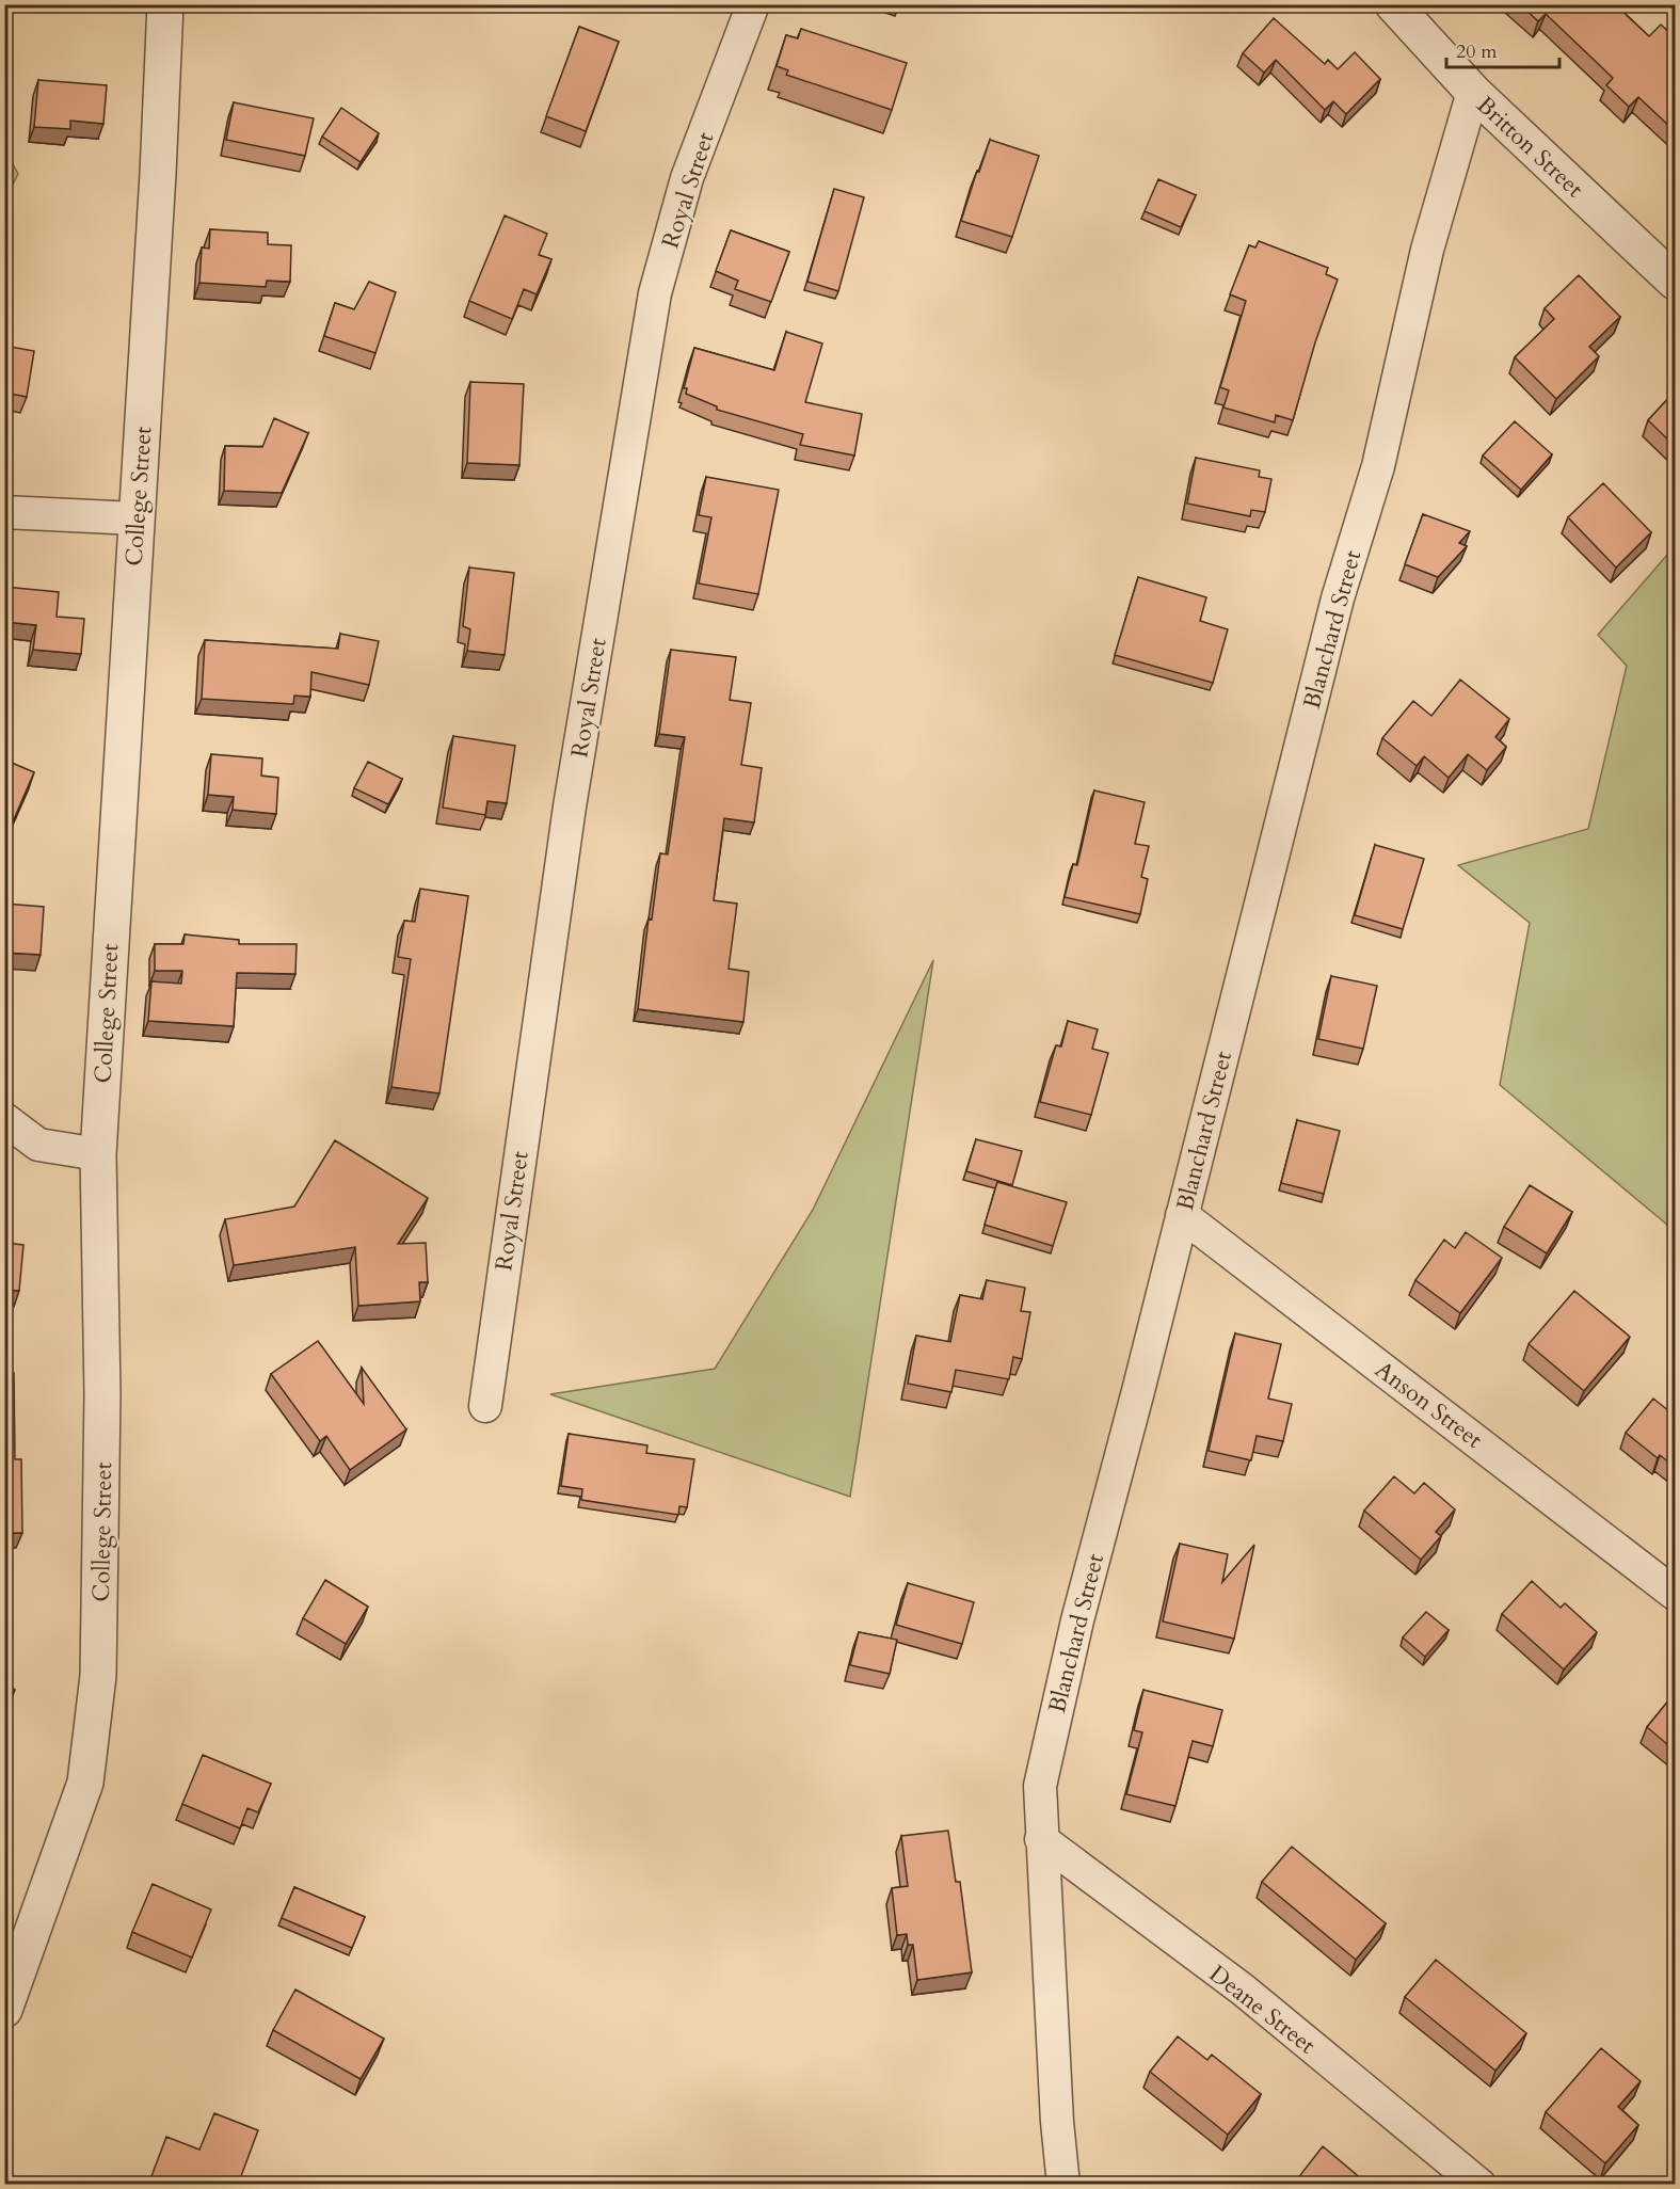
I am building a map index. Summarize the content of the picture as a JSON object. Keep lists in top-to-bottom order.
{
  "streets": {
    "street": [
      "Britton Street",
      "Royal Street",
      "College Street",
      "Blanchard Street",
      "Anson Street",
      "Deane Street"
    ]
  },
  "crossings": [
    ["Britton Street", "Blanchard Street"],
    ["Blanchard Street", "Anson Street"],
    ["Blanchard Street", "Deane Street"]
  ],
  "scale_bar": "20 m"
}
